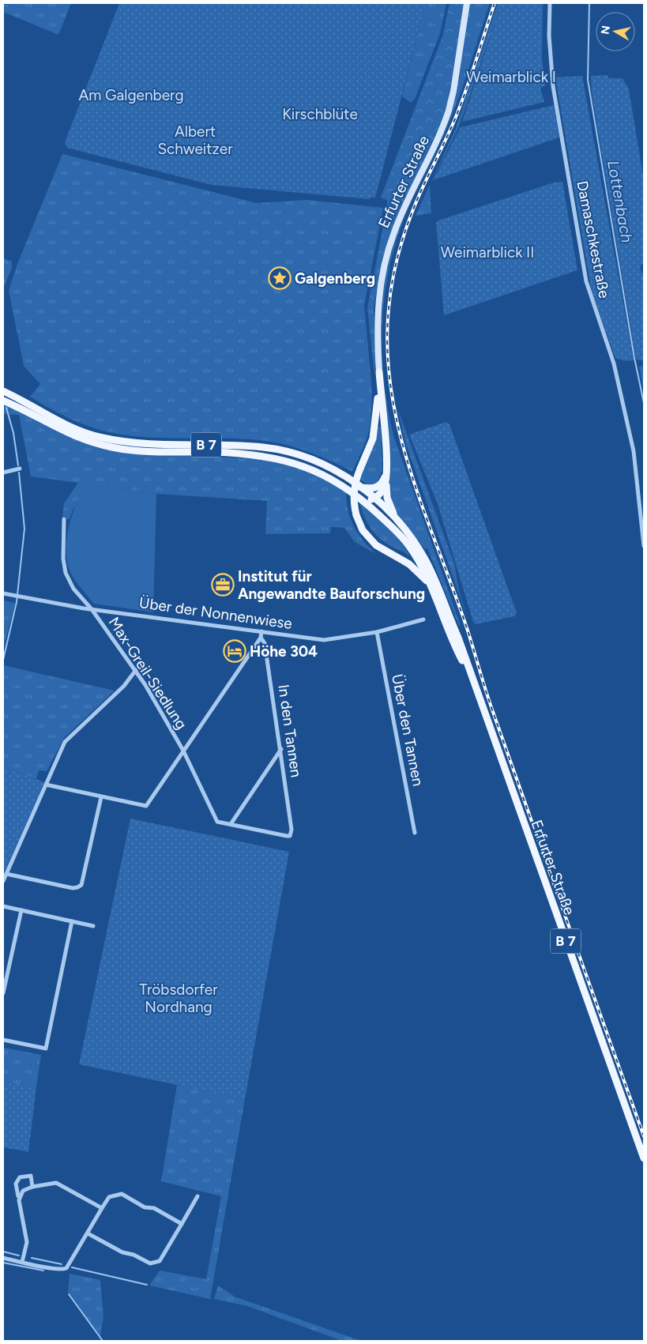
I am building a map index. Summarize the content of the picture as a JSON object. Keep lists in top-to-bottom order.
{
  "streets": {
    "main road": ["Erfurter Straße", "B 7"],
    "street": [
      "Damaschkestraße",
      "Über der Nonnenwiese",
      "Max-Greil-Siedlung",
      "Über den Tannen",
      "In den Tannen"
    ]
  },
  "crossings": [
    ["Erfurter Straße", "B 7"],
    ["Über der Nonnenwiese", "Max-Greil-Siedlung"],
    ["Über der Nonnenwiese", "Über den Tannen"],
    ["Über der Nonnenwiese", "In den Tannen"],
    ["Max-Greil-Siedlung", "In den Tannen"]
  ],
  "water": ["Lottenbach"],
  "parks": [
    "Weimarblick I",
    "Am Galgenberg",
    "Kirschblüte",
    "Albert Schweitzer",
    "Weimarblick II",
    "Tröbsdorfer Nordhang"
  ],
  "places": {
    "place": ["Galgenberg"],
    "office": ["Institut für Angewandte Bauforschung"],
    "hotel": ["Höhe 304"]
  },
  "north": "left"
}
